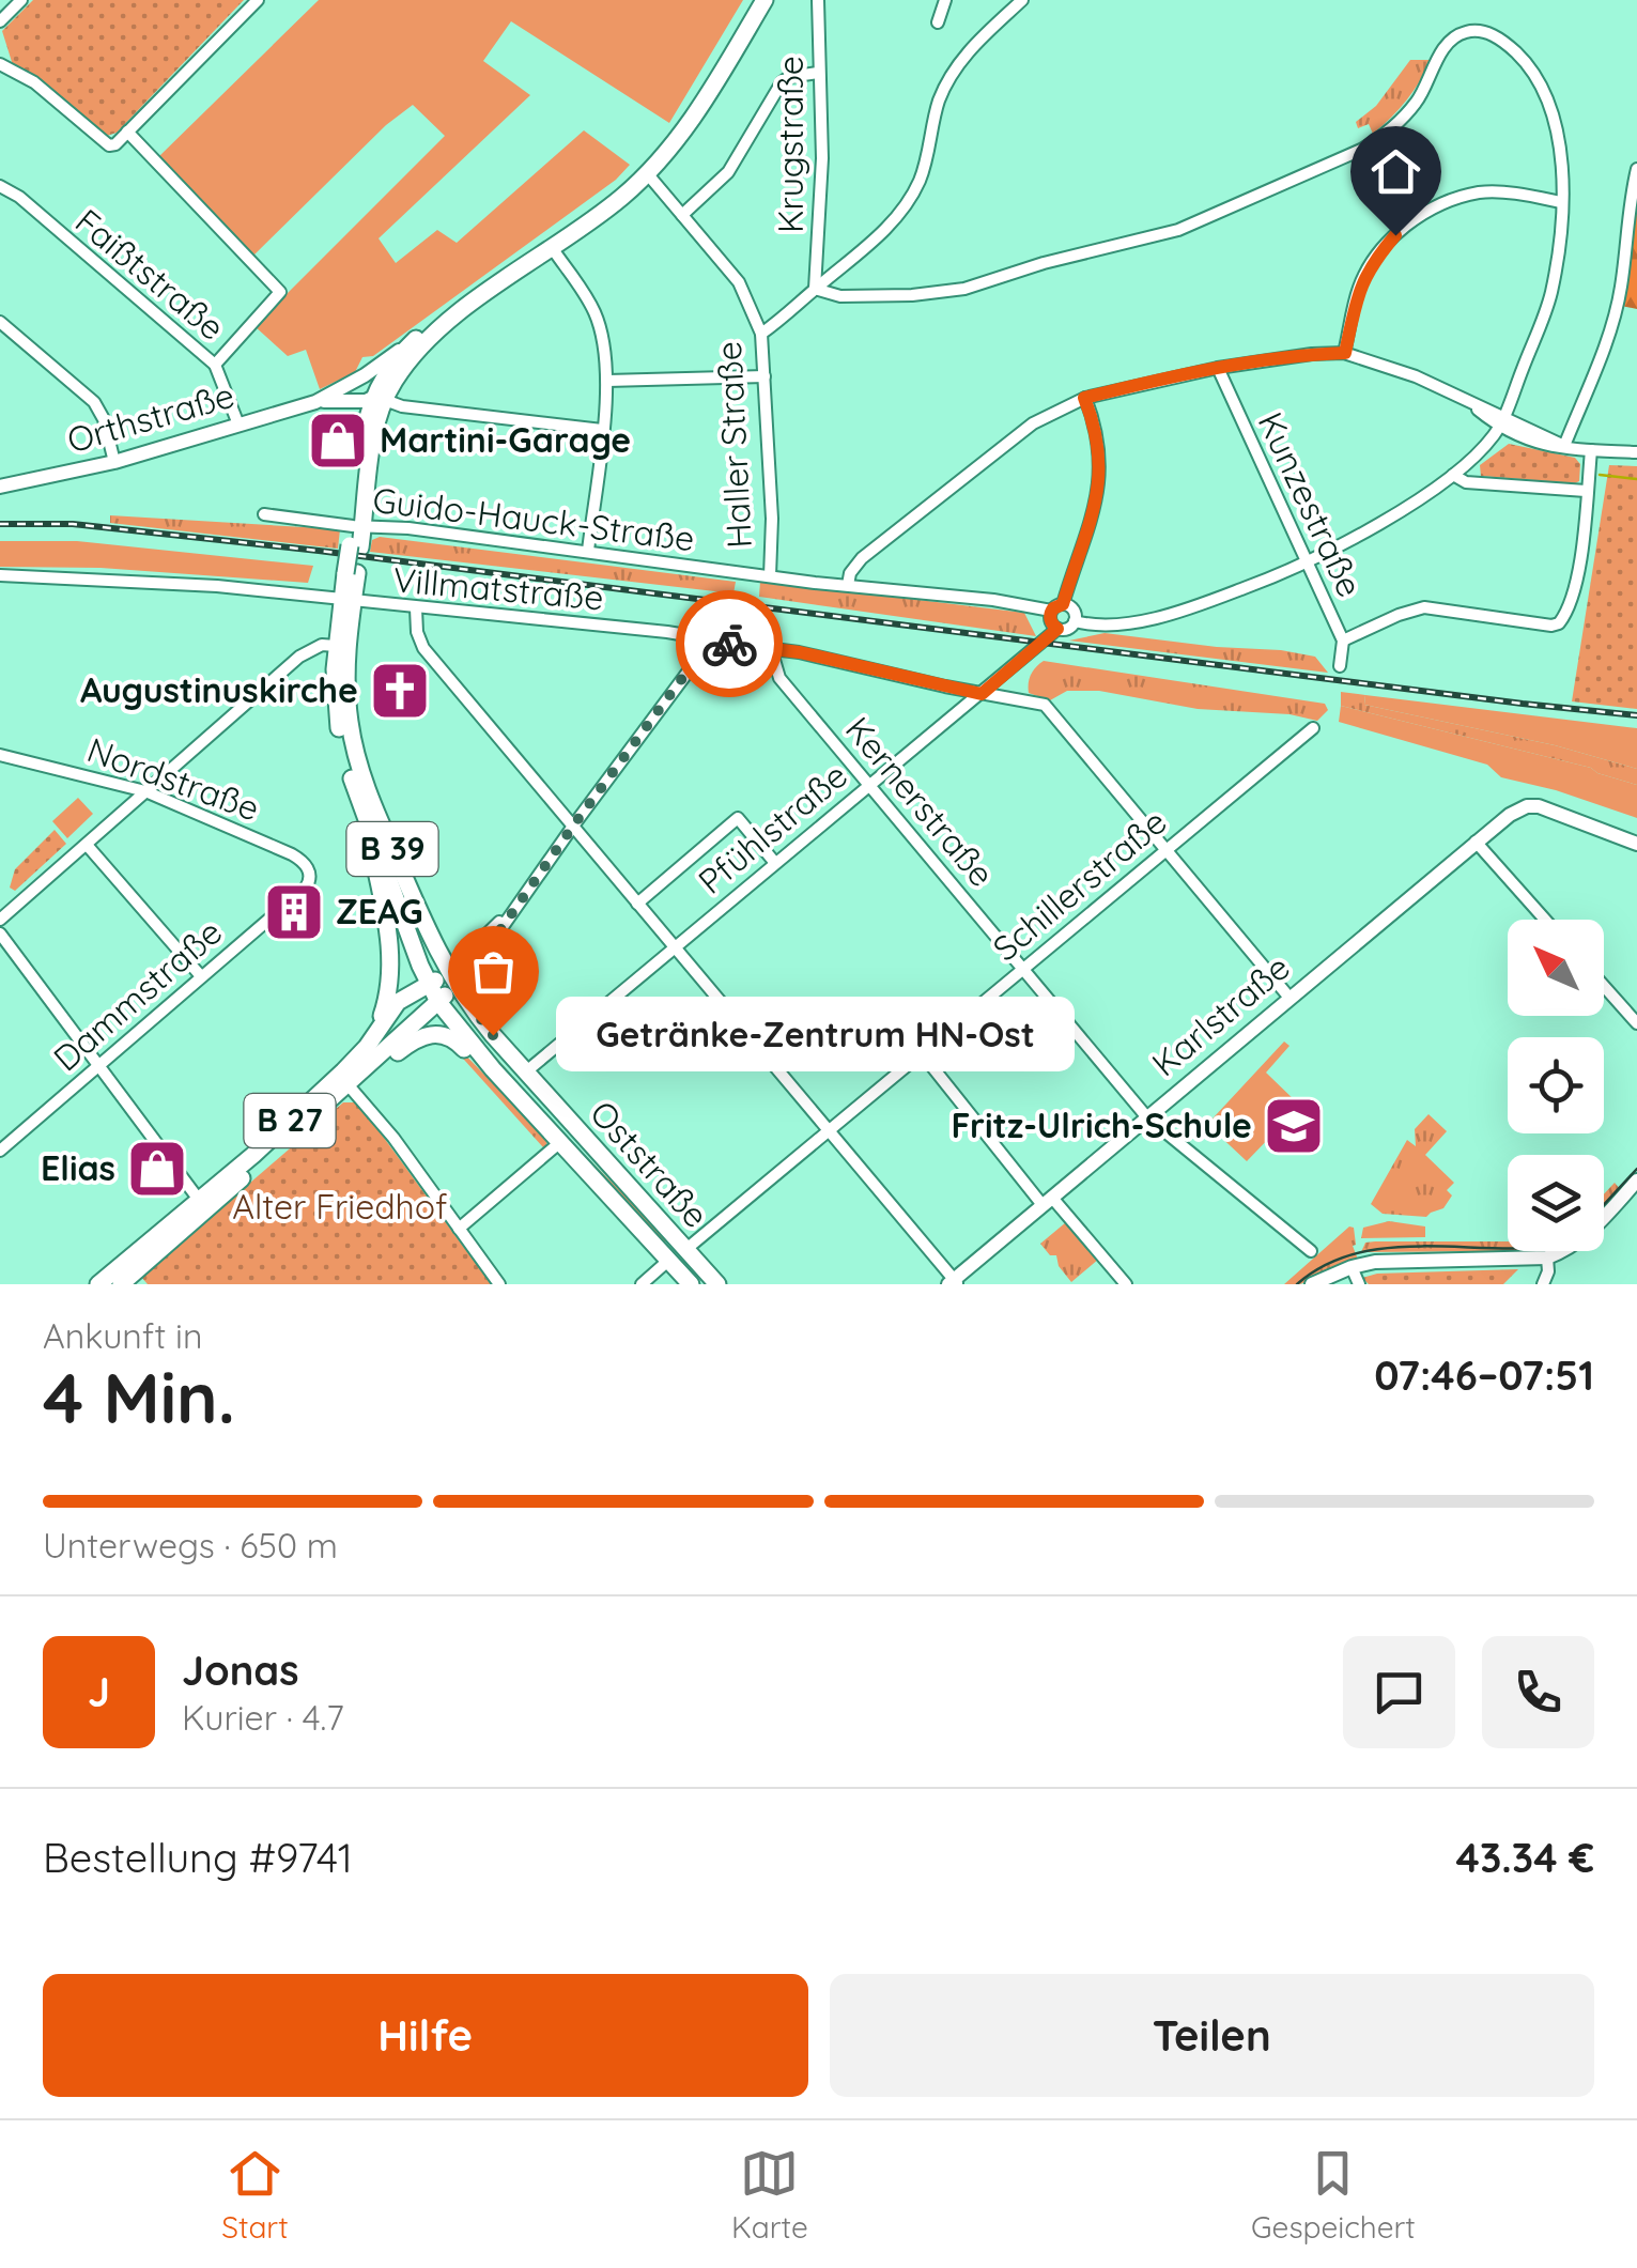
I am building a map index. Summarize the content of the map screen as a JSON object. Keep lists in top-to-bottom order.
{
  "streets": {
    "main road": ["B 39", "B 27", "Oststraße"],
    "street": [
      "Krugstraße",
      "Faißtstraße",
      "Orthstraße",
      "Haller Straße",
      "Kunzestraße",
      "Guido-Hauck-Straße",
      "Villmatstraße",
      "Nordstraße",
      "Kernerstraße",
      "Pfühlstraße",
      "Schillerstraße",
      "Dammstraße",
      "Karlstraße"
    ]
  },
  "crossings": [
    ["Faißtstraße", "Orthstraße"],
    ["Orthstraße", "B 39"],
    ["Haller Straße", "Guido-Hauck-Straße"],
    ["Haller Straße", "B 39"],
    ["Guido-Hauck-Straße", "Pfühlstraße"],
    ["Guido-Hauck-Straße", "B 39"],
    ["Villmatstraße", "Kernerstraße"],
    ["Villmatstraße", "Pfühlstraße"],
    ["Villmatstraße", "B 39"],
    ["Villmatstraße", "Schillerstraße"],
    ["Villmatstraße", "Karlstraße"],
    ["Nordstraße", "Dammstraße"],
    ["Kernerstraße", "Pfühlstraße"],
    ["Kernerstraße", "Schillerstraße"],
    ["Kernerstraße", "Karlstraße"],
    ["Pfühlstraße", "Oststraße"],
    ["B 39", "B 27"],
    ["B 39", "Oststraße"],
    ["Schillerstraße", "Oststraße"],
    ["B 27", "Oststraße"]
  ],
  "parks": ["Alter Friedhof"],
  "places": {
    "shop": ["Martini-Garage", "Elias"],
    "church": ["Augustinuskirche"],
    "building": ["ZEAG"],
    "other": ["Getränke-Zentrum HN-Ost"],
    "school or university": ["Fritz-Ulrich-Schule"]
  },
  "north": "top left",
  "page": {
    "bubble": "Getränke-Zentrum HN-Ost",
    "heading": ["4 Min.", "Ankunft in", "07:46–07:51"],
    "panel": [
      "Jonas",
      "Kurier · 4.7",
      "Bestellung #9741",
      "43.34 €"
    ],
    "bar": "Unterwegs · 650 m",
    "round": "J",
    "buttons": ["Hilfe", "Teilen"],
    "tabs": ["Start", "Karte", "Gespeichert"]
  }
}
